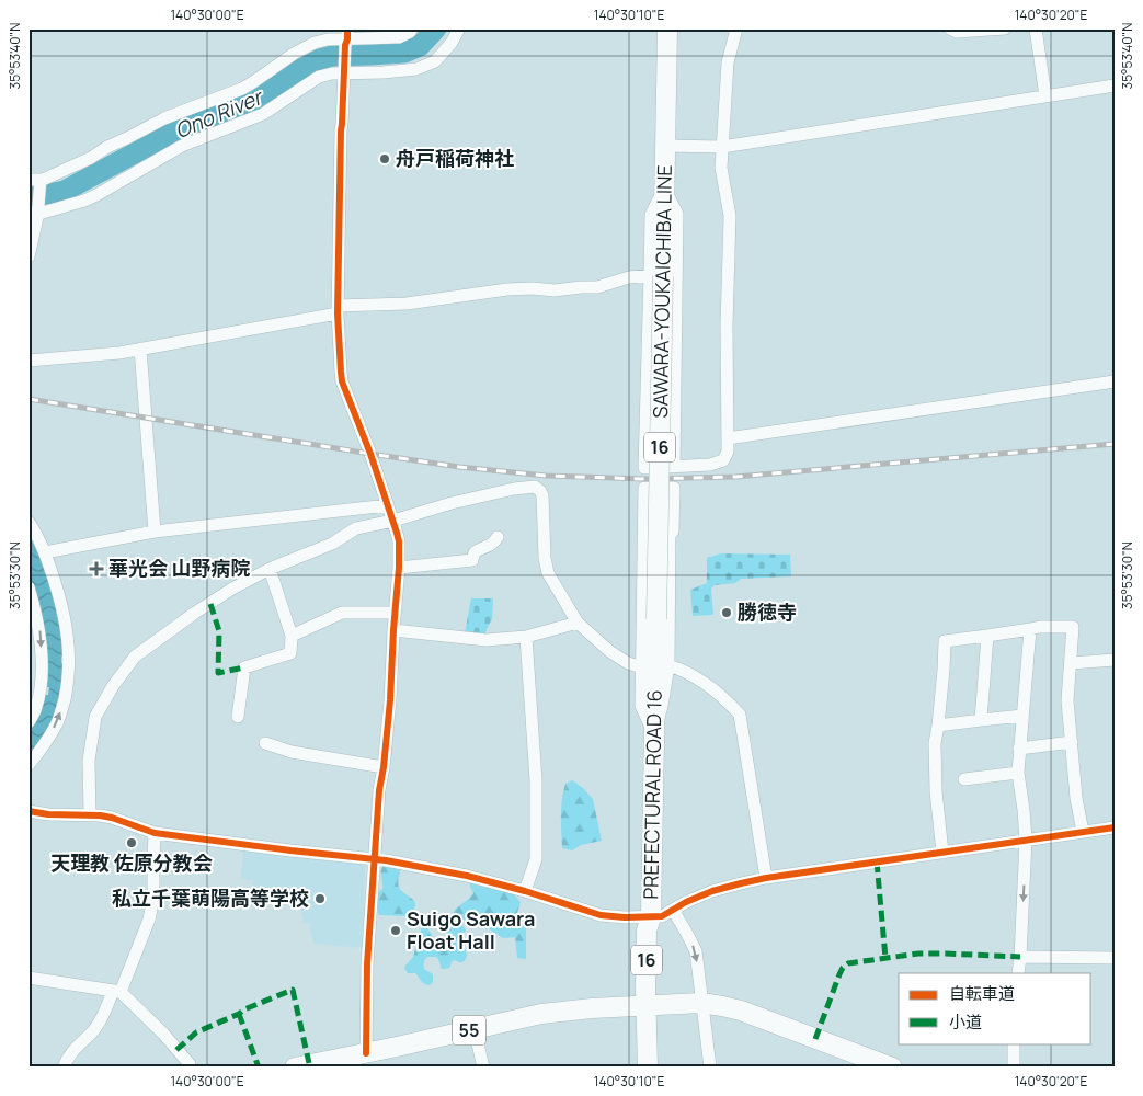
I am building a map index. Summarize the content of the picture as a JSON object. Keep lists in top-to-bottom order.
{
  "streets": {
    "main road": [
      "SAWARA-YOUKAICHIBA LINE",
      "16",
      "PREFECTURAL ROAD 16",
      "55"
    ]
  },
  "crossings": [
    ["SAWARA-YOUKAICHIBA LINE", "PREFECTURAL ROAD 16"],
    ["PREFECTURAL ROAD 16", "55"]
  ],
  "water": ["Ono River"],
  "places": {
    "other": [
      "舟戸稲荷神社",
      "勝徳寺",
      "天理教 佐原分教会",
      "私立千葉萌陽高等学校",
      "Suigo Sawara Float Hall"
    ],
    "health": ["華光会 山野病院"]
  },
  "legend": ["自転車道", "小道"],
  "coordinates": [
    "140°30'00\"E",
    "140°30'10\"E",
    "140°30'20\"E",
    "35°53'40\"N",
    "35°53'30\"N"
  ]
}
